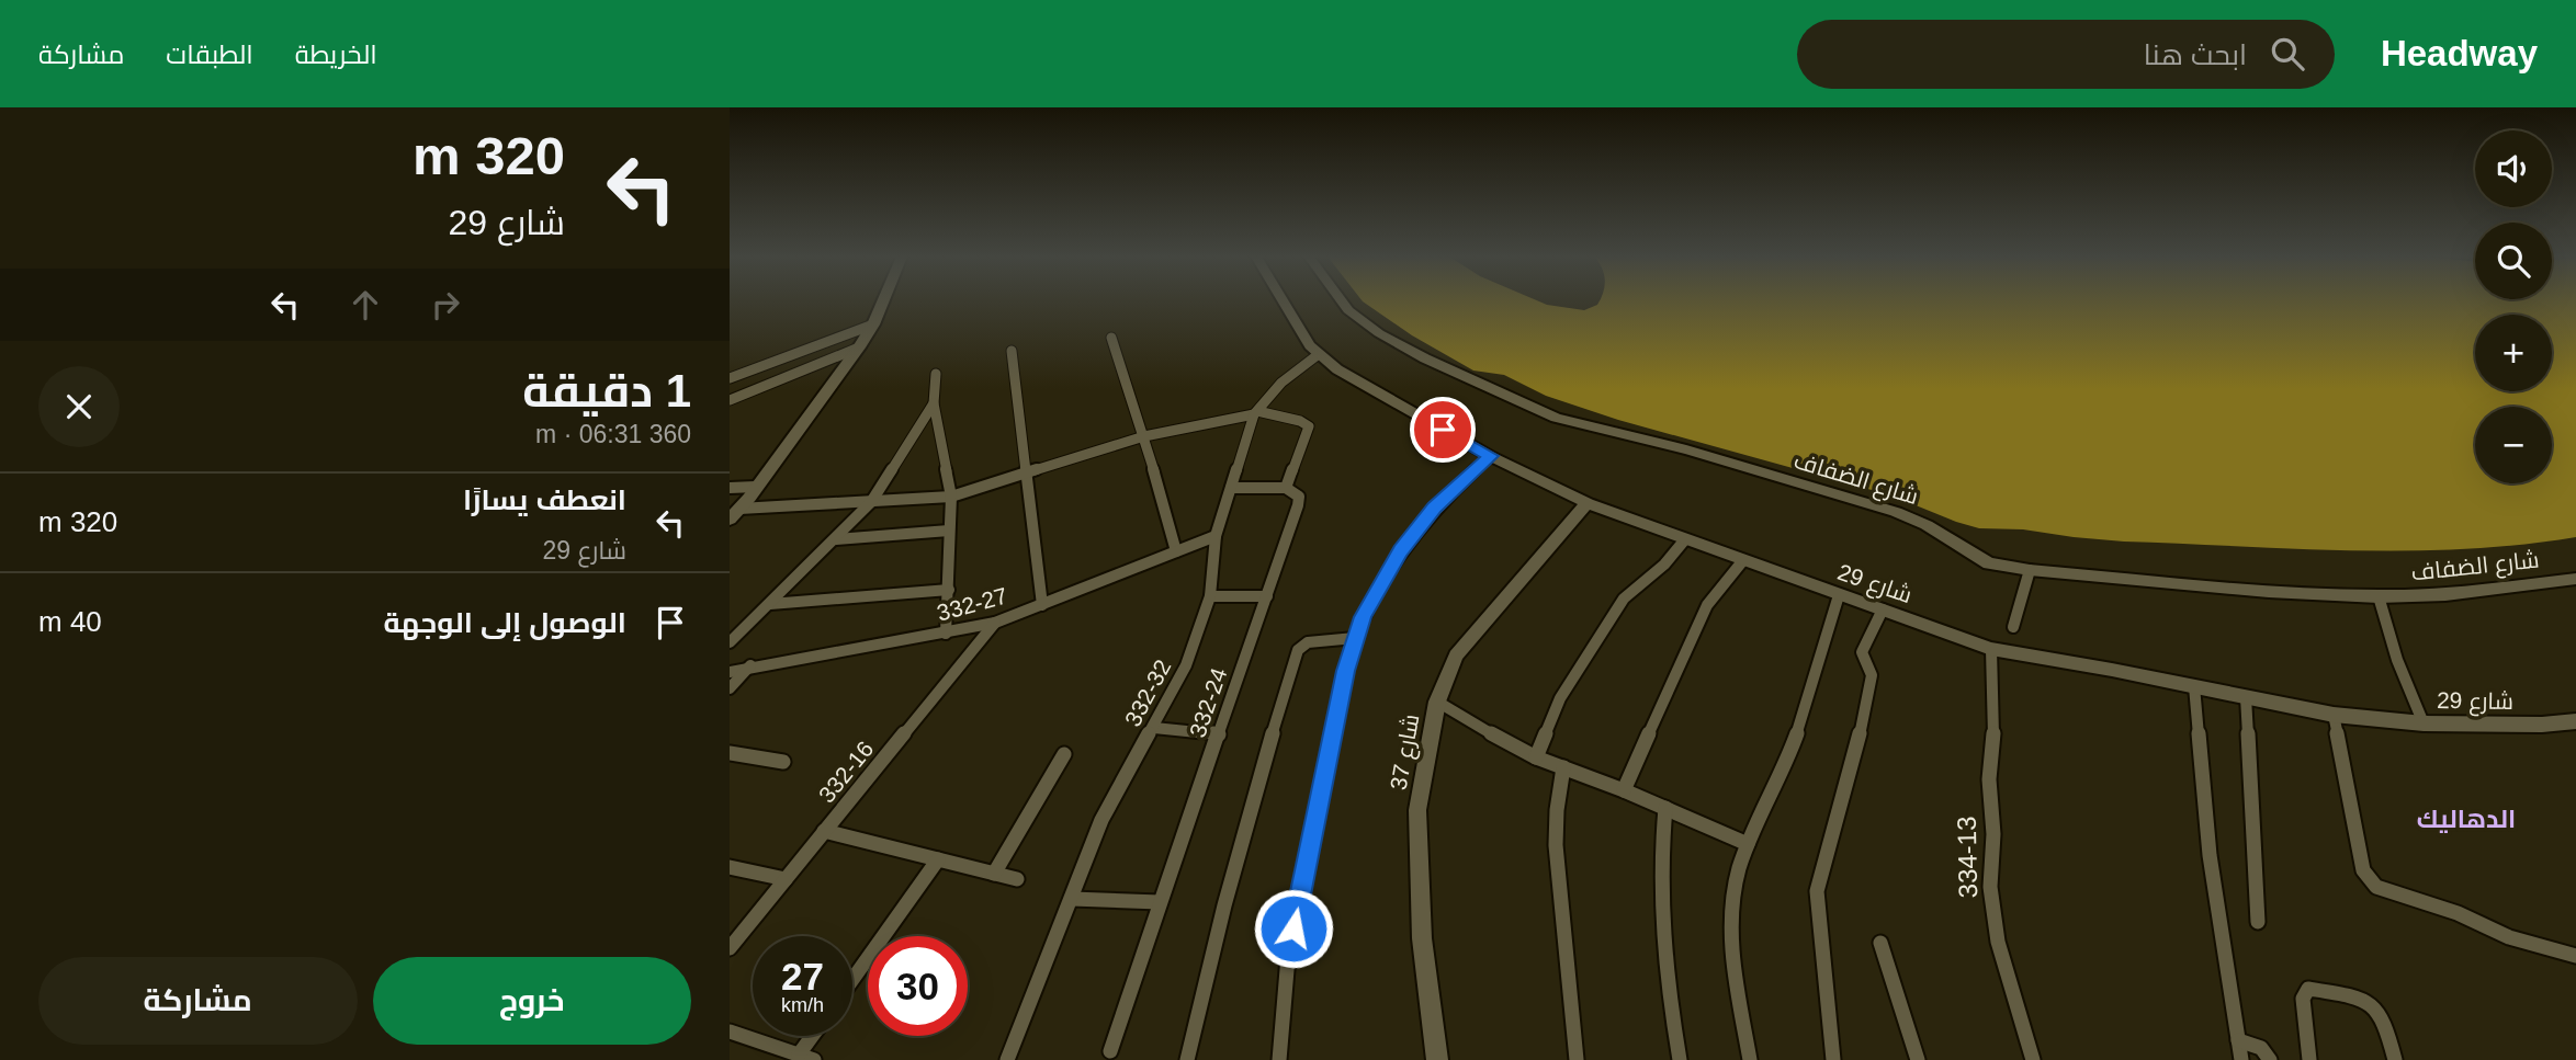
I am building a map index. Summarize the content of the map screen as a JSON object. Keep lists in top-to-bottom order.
{
  "streets": {
    "street": [
      "شارع الضفاف",
      "شارع 29",
      "332-27",
      "332-32",
      "332-24",
      "شارع 37",
      "332-16",
      "334-13"
    ]
  },
  "crossings": [
    ["شارع 29", "332-32"],
    ["شارع 29", "شارع 37"],
    ["شارع 29", "334-13"],
    ["332-27", "332-32"],
    ["332-27", "332-16"]
  ],
  "districts": ["الدهاليك"],
  "page": {
    "header": "Headway",
    "search": "ابحث هنا",
    "nav": ["الخريطة", "الطبقات", "مشاركة"],
    "turn": ["320 m", "شارع 29"],
    "map_buttons": ["+", "−"],
    "heading": ["1 دقيقة", "360 m · 06:31"],
    "list": [
      {
        "name": "انعطف يسارًا",
        "note": "شارع 29",
        "value": "320 m"
      },
      {
        "name": "الوصول إلى الوجهة",
        "value": "40 m"
      }
    ],
    "speed": "27 km/h",
    "limit": "30",
    "buttons": ["خروج", "مشاركة"]
  }
}
